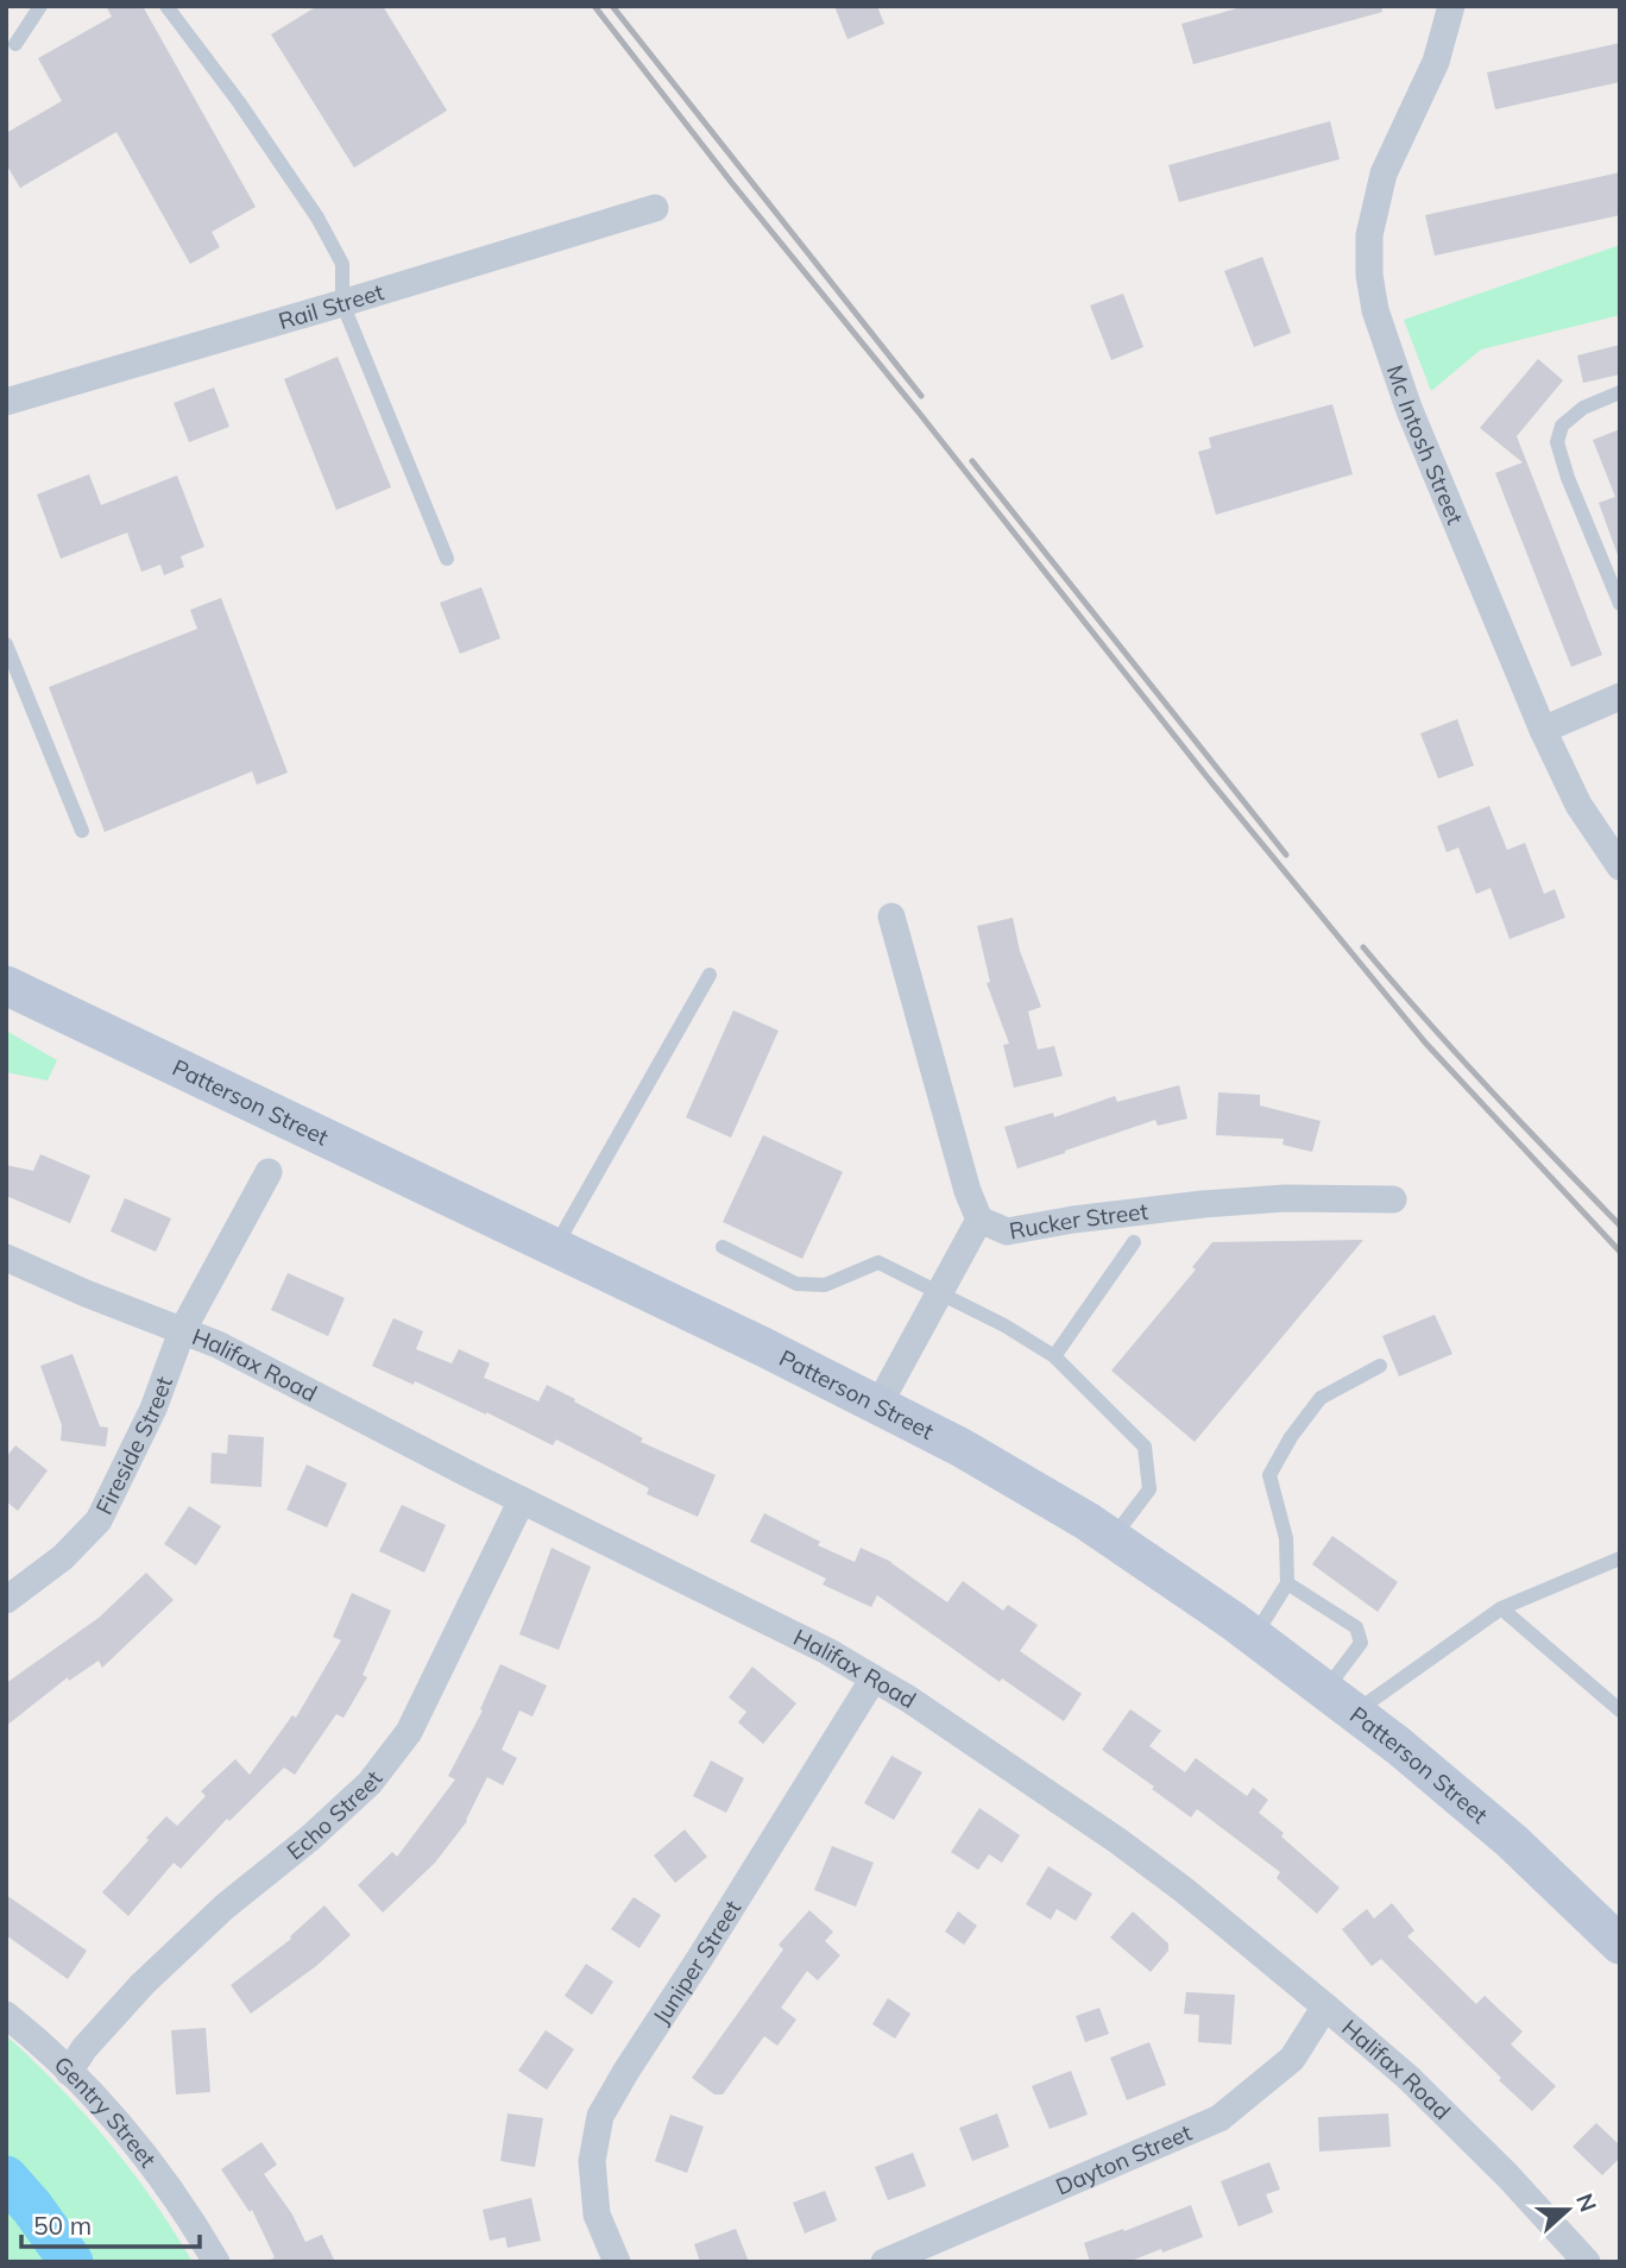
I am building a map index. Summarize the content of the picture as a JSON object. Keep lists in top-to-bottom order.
{
  "streets": {
    "main road": ["Patterson Street"],
    "street": [
      "Rail Street",
      "Mc Intosh Street",
      "Rucker Street",
      "Halifax Road",
      "Fireside Street",
      "Echo Street",
      "Juniper Street",
      "Gentry Street",
      "Dayton Street"
    ]
  },
  "crossings": [
    ["Halifax Road", "Fireside Street"],
    ["Halifax Road", "Echo Street"],
    ["Halifax Road", "Juniper Street"],
    ["Halifax Road", "Dayton Street"],
    ["Echo Street", "Gentry Street"]
  ],
  "scale_bar": "50 m",
  "north": "right"
}
